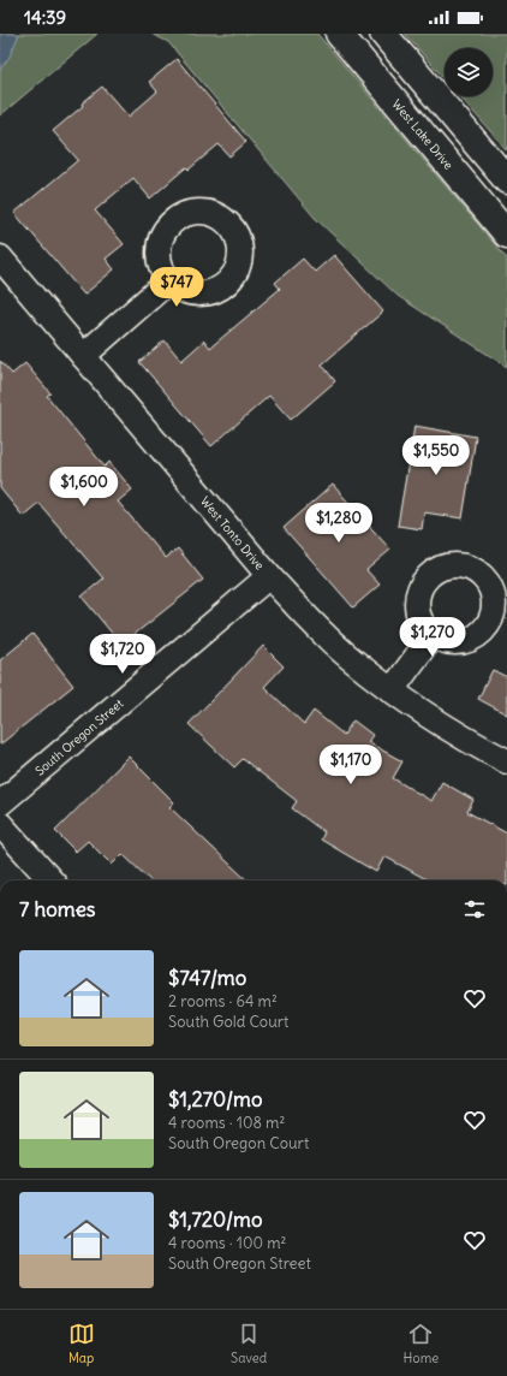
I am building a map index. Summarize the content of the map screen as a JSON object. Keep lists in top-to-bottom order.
{
  "streets": {
    "street": ["West Lake Drive", "West Tonto Drive", "South Oregon Street"]
  },
  "crossings": [
    ["West Tonto Drive", "South Oregon Street"]
  ],
  "page": {
    "status": "14:39",
    "price": [
      "$747",
      "$1,550",
      "$1,600",
      "$1,280",
      "$1,270",
      "$1,720",
      "$1,170"
    ],
    "heading": "7 homes",
    "list": [
      {
        "name": "$747/mo",
        "note": "2 rooms · 64 m² · South Gold Court"
      },
      {
        "name": "$1,270/mo",
        "note": "4 rooms · 108 m² · South Oregon Court"
      },
      {
        "name": "$1,720/mo",
        "note": "4 rooms · 100 m² · South Oregon Street"
      }
    ],
    "tabs": ["Map", "Saved", "Home"]
  }
}
